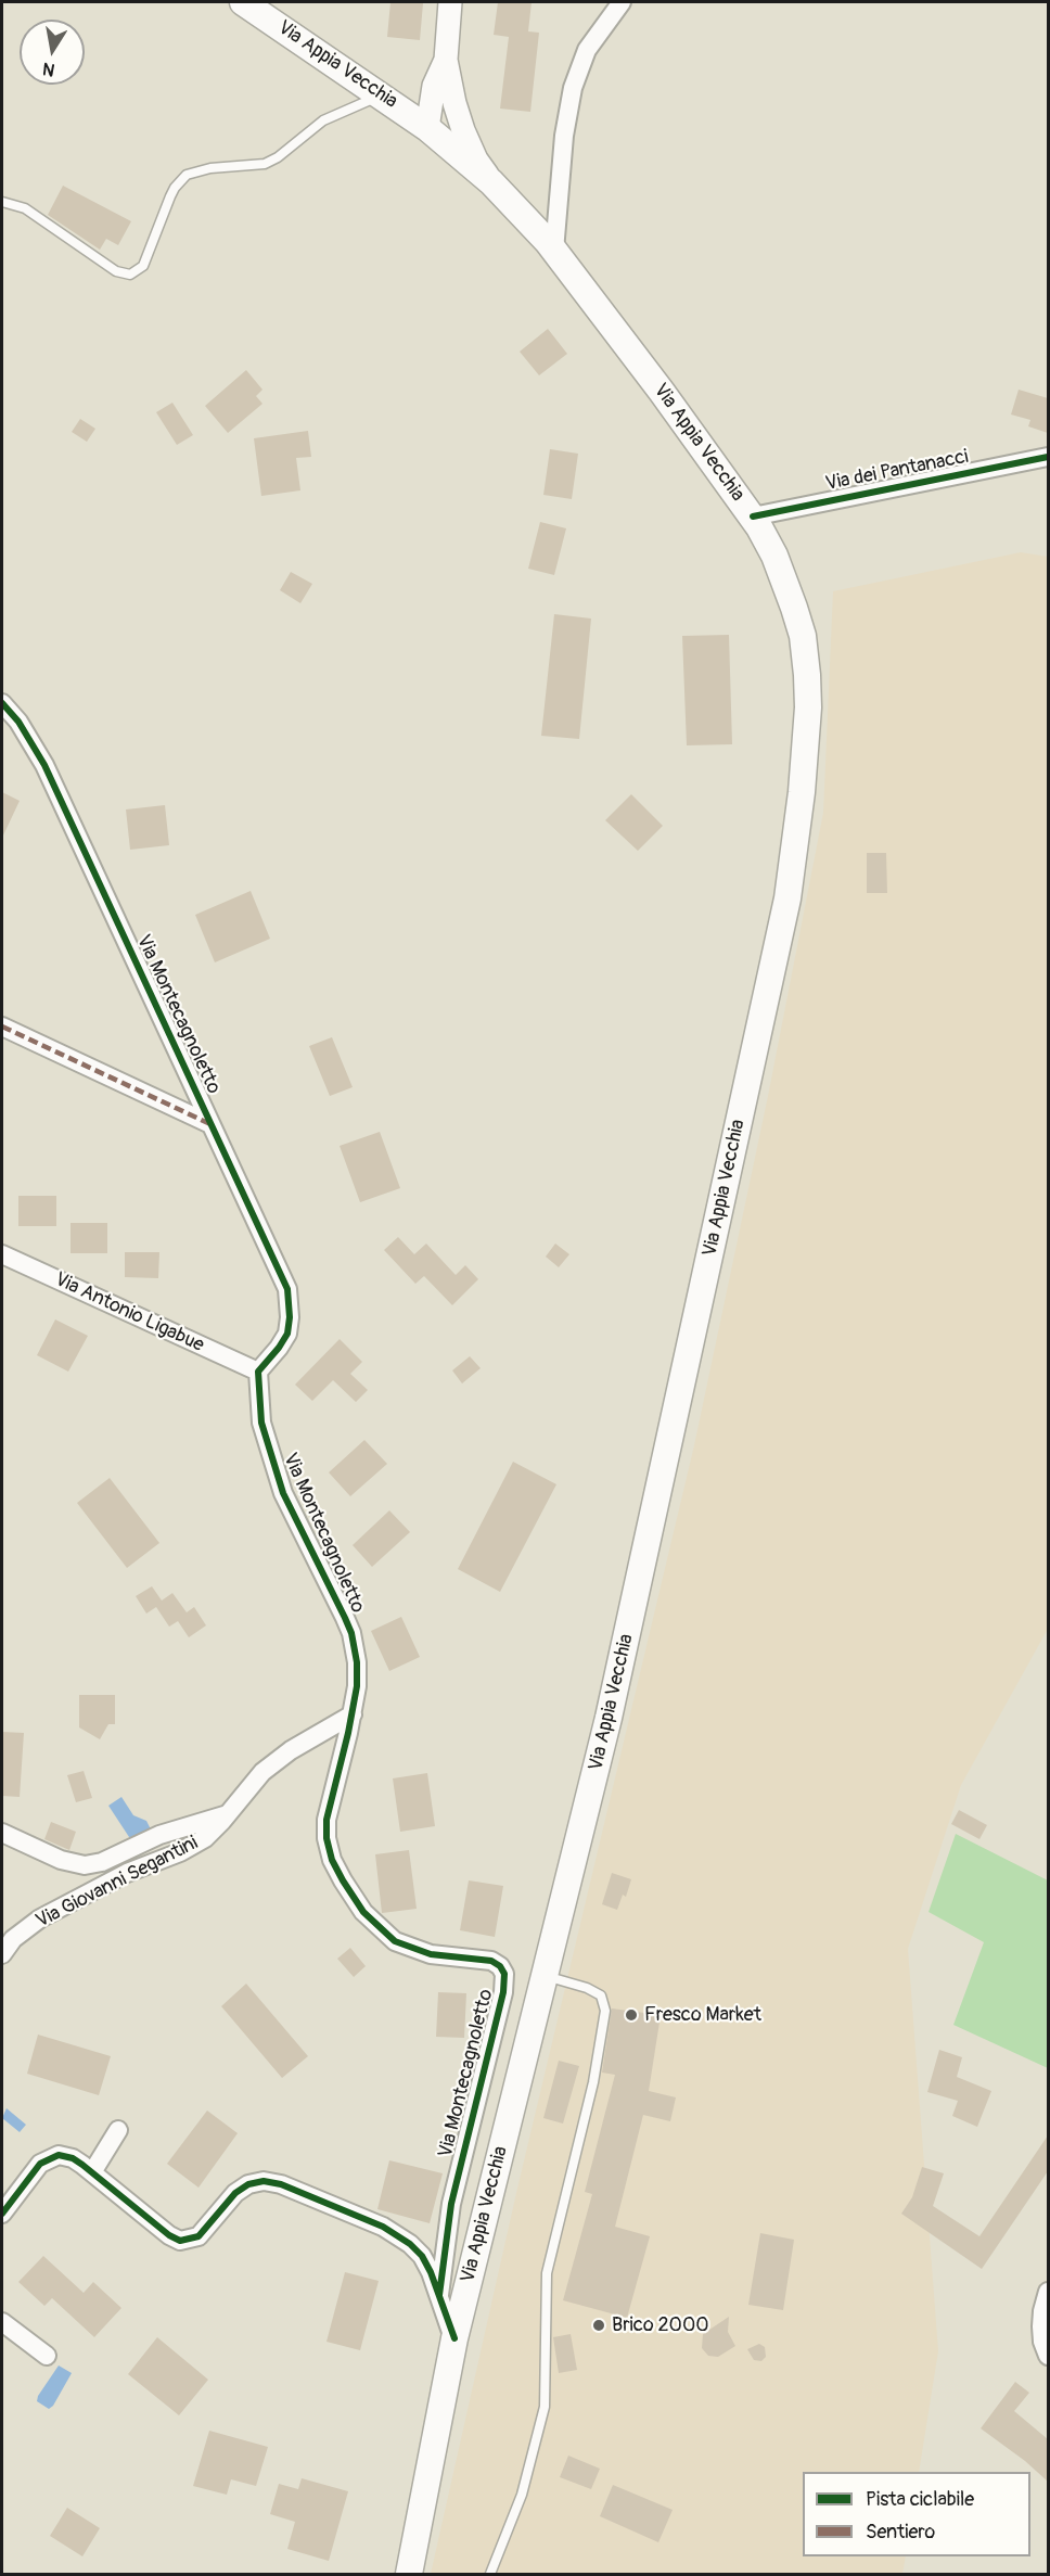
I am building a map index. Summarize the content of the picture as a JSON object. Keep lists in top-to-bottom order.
{
  "streets": {
    "main road": ["Via Appia Vecchia"],
    "street": [
      "Via dei Pantanacci",
      "Via Montecagnoletto",
      "Via Antonio Ligabue",
      "Via Giovanni Segantini"
    ]
  },
  "crossings": [
    ["Via Appia Vecchia", "Via dei Pantanacci"],
    ["Via Montecagnoletto", "Via Antonio Ligabue"],
    ["Via Montecagnoletto", "Via Giovanni Segantini"]
  ],
  "places": ["Fresco Market", "Brico 2000"],
  "legend": ["Pista ciclabile", "Sentiero"],
  "north": "bottom"
}
